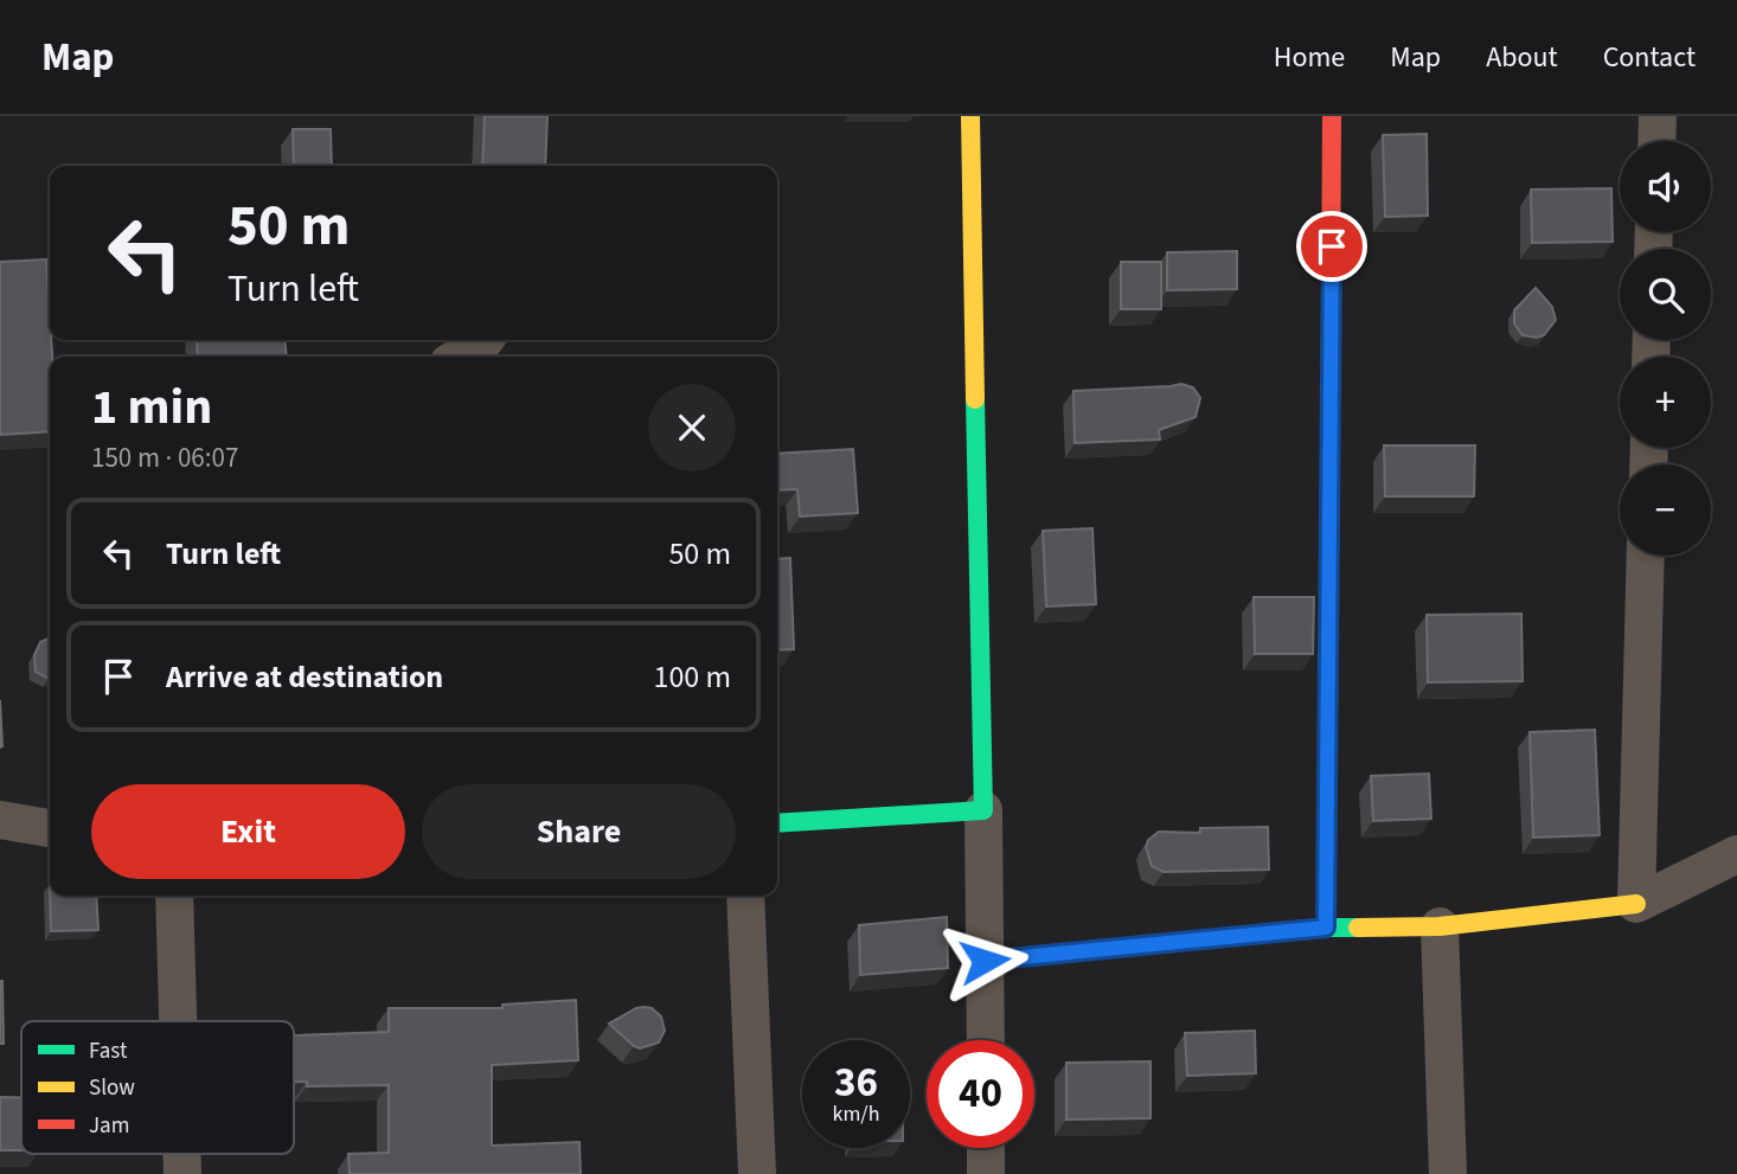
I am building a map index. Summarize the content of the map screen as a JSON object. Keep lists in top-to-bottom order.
{
  "legend": ["Fast", "Slow", "Jam"],
  "page": {
    "header": "Map",
    "nav": [
      "Home",
      "Map",
      "About",
      "Contact"
    ],
    "map_buttons": ["+", "−"],
    "turn": ["50 m", "Turn left"],
    "heading": ["1 min", "150 m · 06:07"],
    "list": [
      {
        "name": "Turn left",
        "value": "50 m"
      },
      {
        "name": "Arrive at destination",
        "value": "100 m"
      }
    ],
    "buttons": ["Exit", "Share"],
    "speed": "36 km/h",
    "limit": "40"
  }
}
